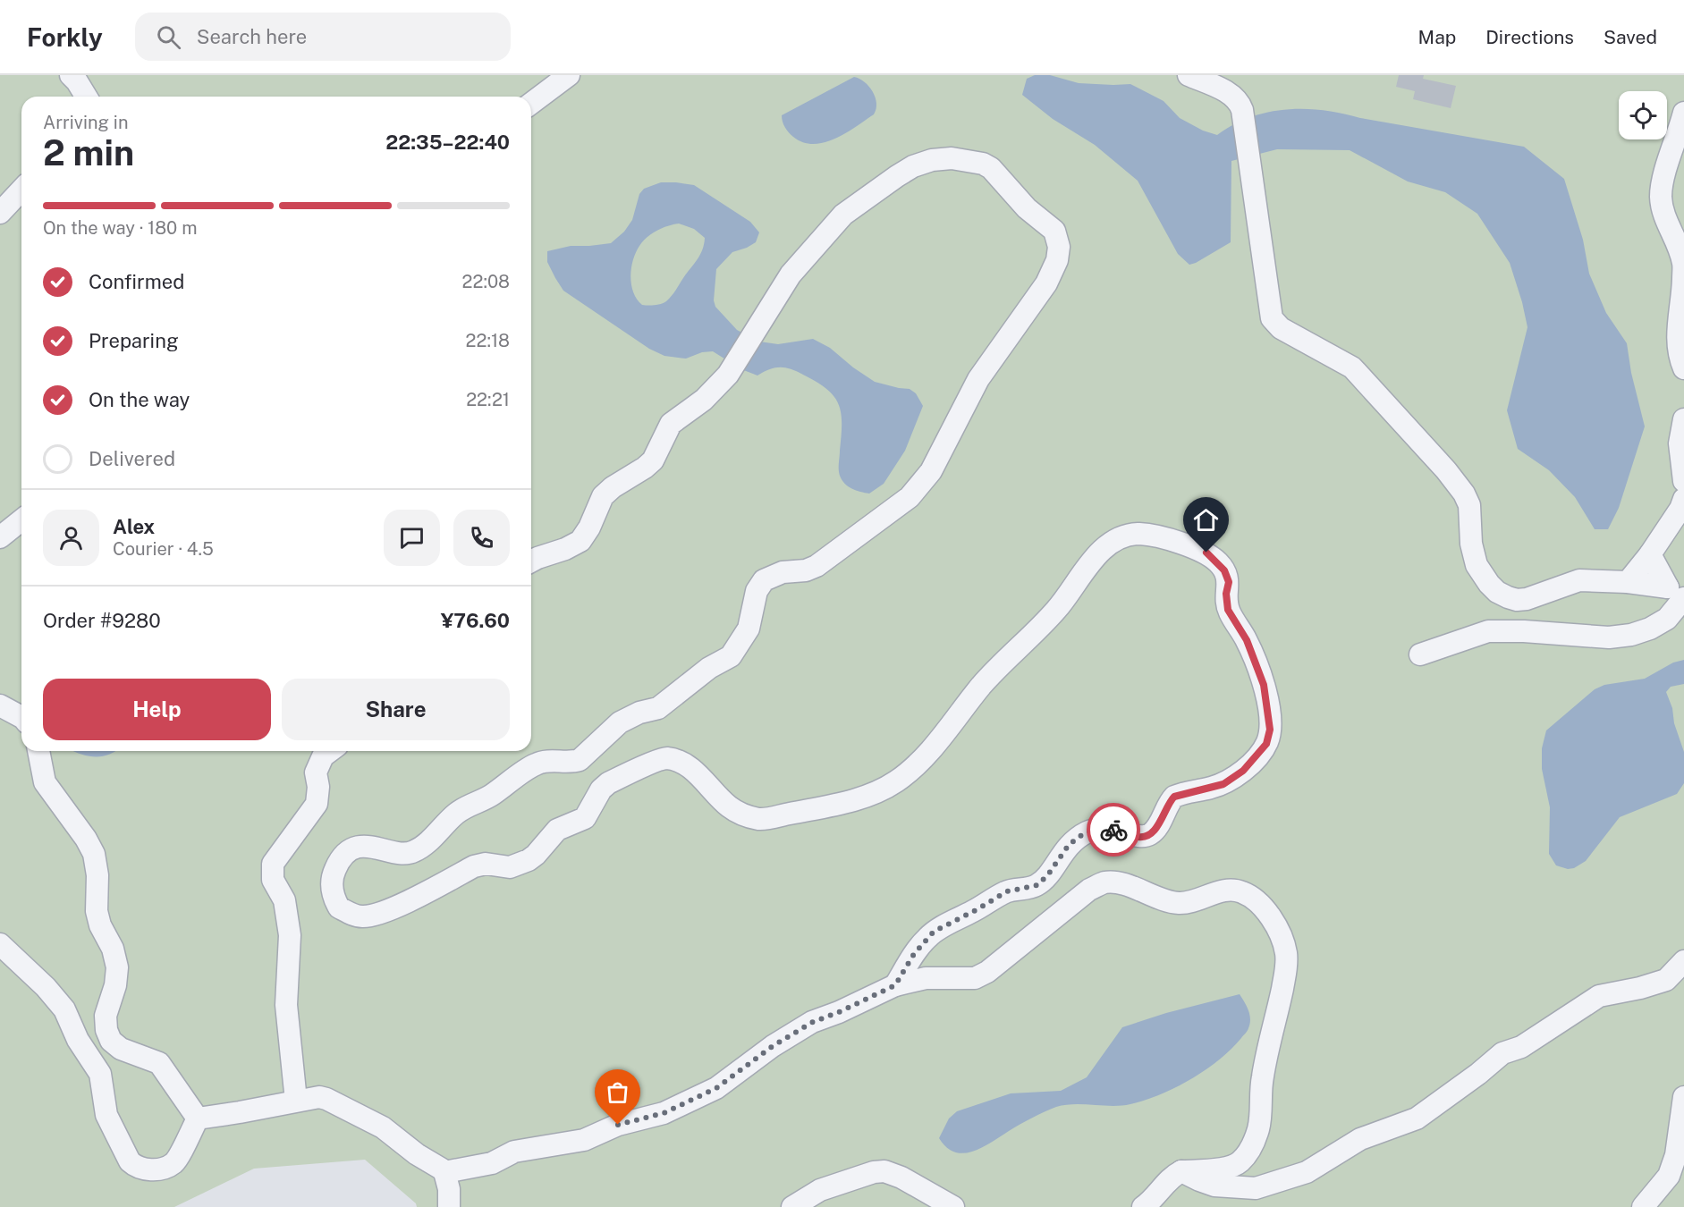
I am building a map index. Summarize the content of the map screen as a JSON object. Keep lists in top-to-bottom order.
{
  "page": {
    "header": "Forkly",
    "search": "Search here",
    "nav": ["Map", "Directions", "Saved"],
    "heading": ["2 min", "Arriving in", "22:35–22:40"],
    "panel": [
      "Alex",
      "Courier · 4.5",
      "Order #9280",
      "¥76.60"
    ],
    "bar": "On the way · 180 m",
    "list": [
      ["Confirmed", "22:08"],
      ["Preparing", "22:18"],
      ["On the way", "22:21"],
      "Delivered"
    ],
    "buttons": ["Help", "Share"]
  }
}
